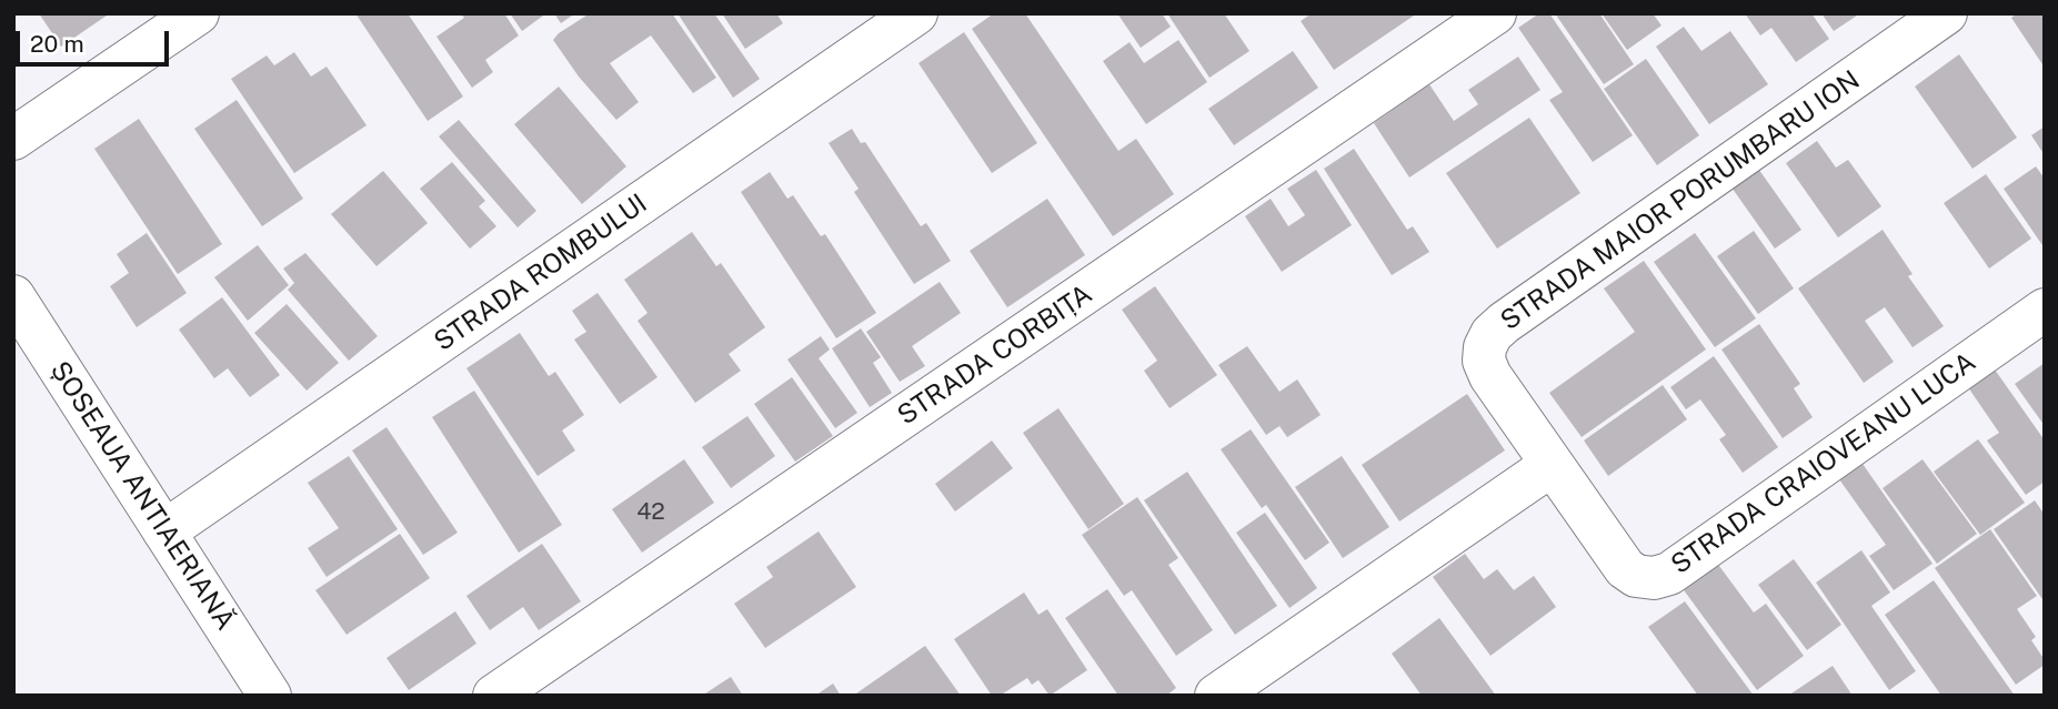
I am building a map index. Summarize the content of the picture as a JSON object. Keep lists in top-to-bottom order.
{
  "streets": {
    "street": [
      "STRADA MAIOR PORUMBARU ION",
      "STRADA ROMBULUI",
      "STRADA CORBIȚA",
      "STRADA CRAIOVEANU LUCA",
      "ȘOSEAUA ANTIAERIANĂ"
    ]
  },
  "crossings": [
    ["STRADA MAIOR PORUMBARU ION", "STRADA CRAIOVEANU LUCA"],
    ["STRADA ROMBULUI", "ȘOSEAUA ANTIAERIANĂ"]
  ],
  "house_numbers": ["42"],
  "scale_bar": "20 m"
}
